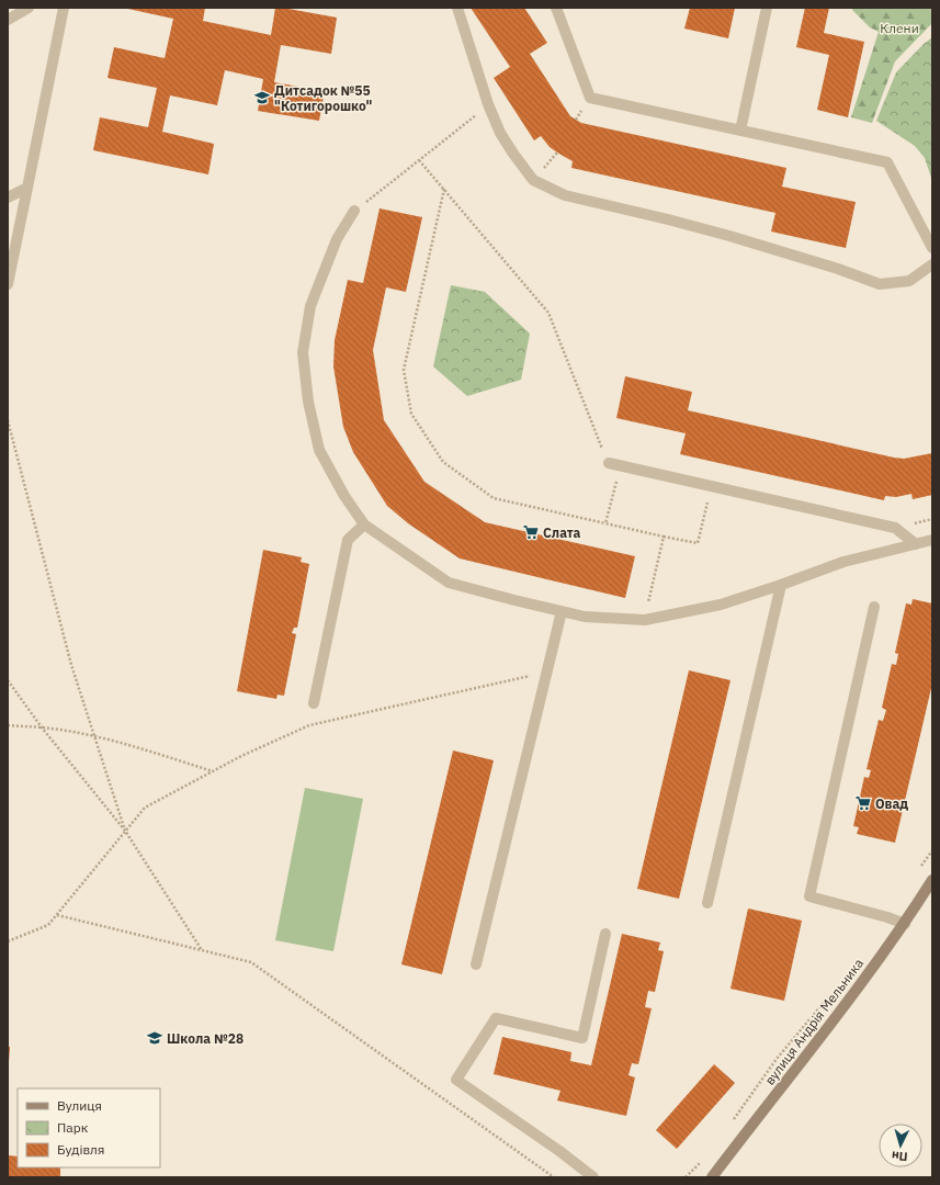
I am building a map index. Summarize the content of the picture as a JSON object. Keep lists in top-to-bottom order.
{
  "streets": {
    "street": ["вулиця Андрія Мельника"]
  },
  "parks": ["Клени"],
  "places": {
    "school or university": ["Дитсадок №55 \"Котигорошко\"", "Школа №28"],
    "supermarket": ["Слата", "Овад"]
  },
  "legend": ["Вулиця", "Парк", "Будівля"],
  "north": "bottom"
}
